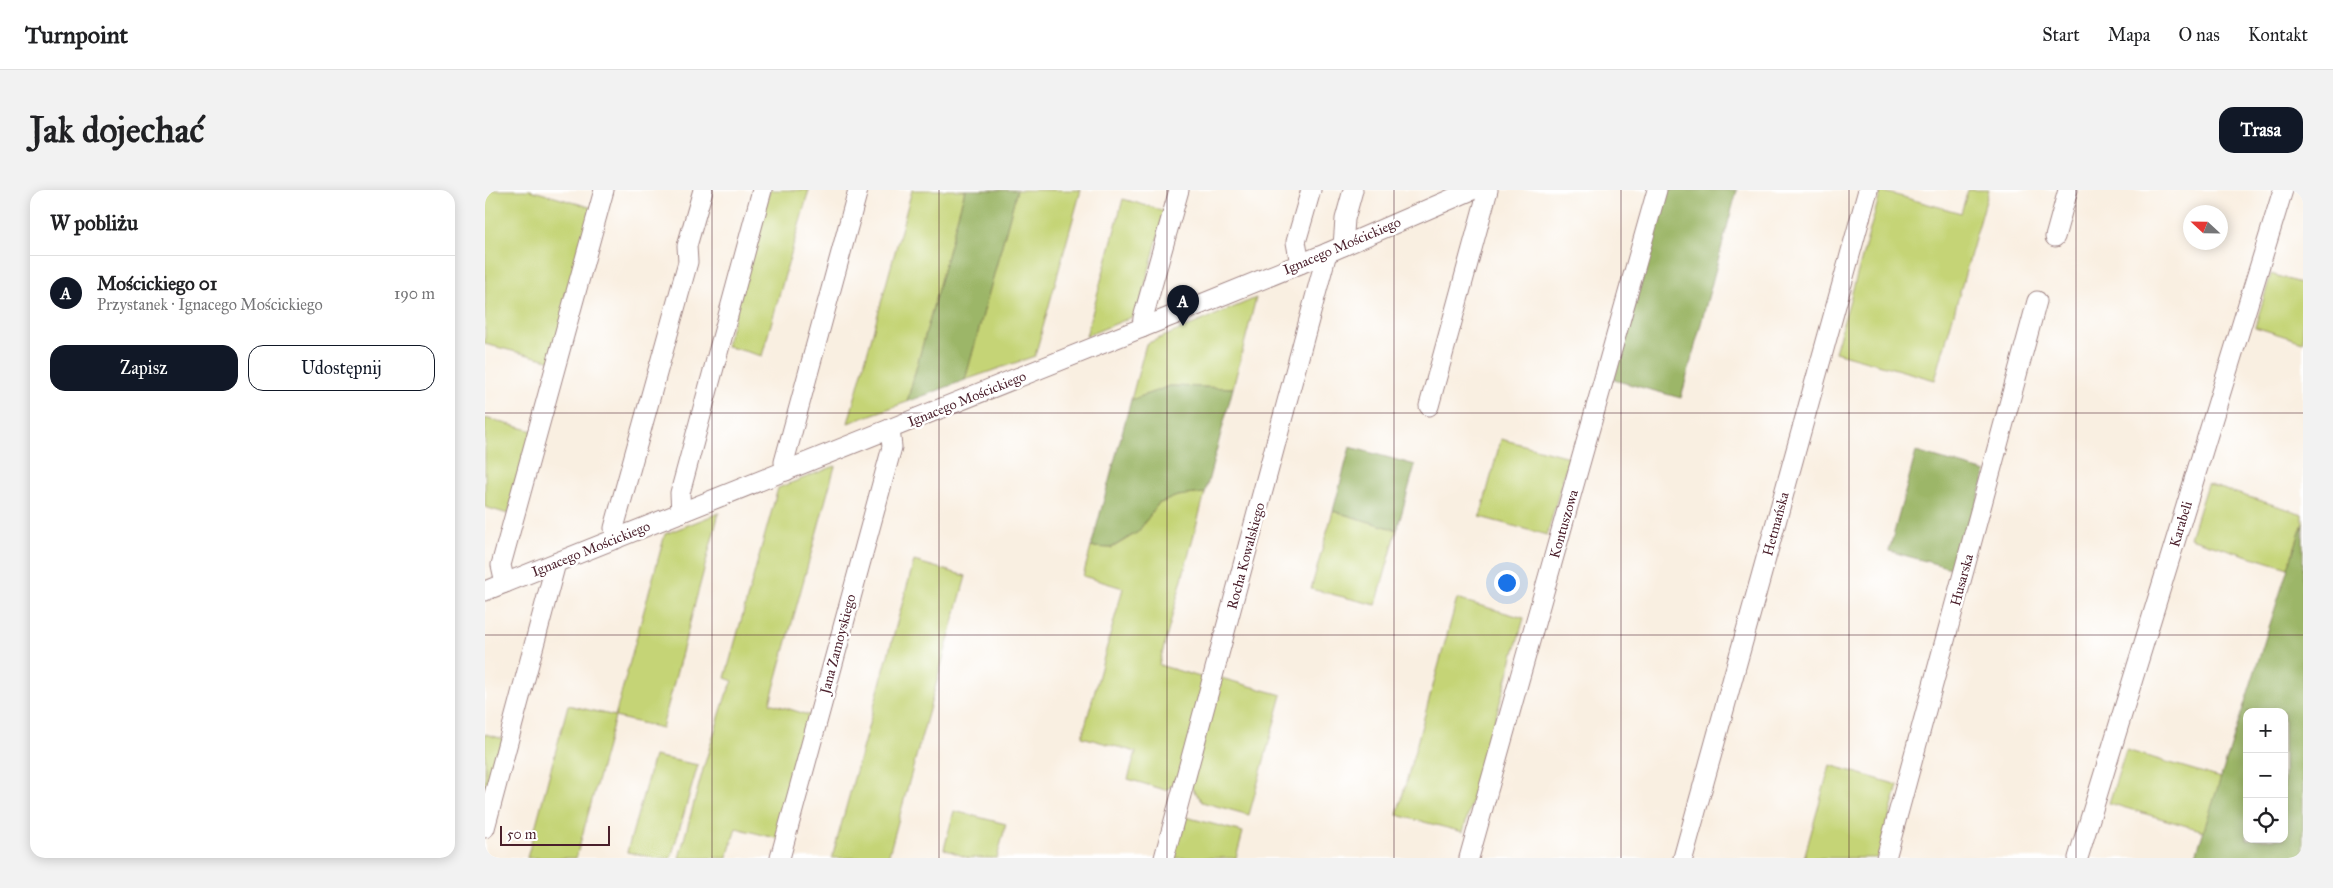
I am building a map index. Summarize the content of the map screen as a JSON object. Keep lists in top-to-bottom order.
{
  "streets": {
    "street": [
      "Ignacego Mościckiego",
      "Kontuszowa",
      "Hetmańska",
      "Karabeli",
      "Rocha Kowalskiego",
      "Husarska",
      "Jana Zamoyskiego"
    ]
  },
  "crossings": [
    ["Ignacego Mościckiego", "Rocha Kowalskiego"],
    ["Ignacego Mościckiego", "Jana Zamoyskiego"]
  ],
  "scale_bar": "50 m",
  "north": "left",
  "page": {
    "header": "Turnpoint",
    "nav": [
      "Start",
      "Mapa",
      "O nas",
      "Kontakt"
    ],
    "buttons": [
      "Trasa",
      ["Zapisz", "Udostępnij"]
    ],
    "title": "Jak dojechać",
    "heading": "W pobliżu",
    "list": [
      {
        "mark": "A",
        "name": "Mościckiego 01",
        "note": "Przystanek · Ignacego Mościckiego",
        "value": "190 m"
      }
    ],
    "pins": "A",
    "map_buttons": ["+", "−"],
    "scale": "50 m"
  }
}
